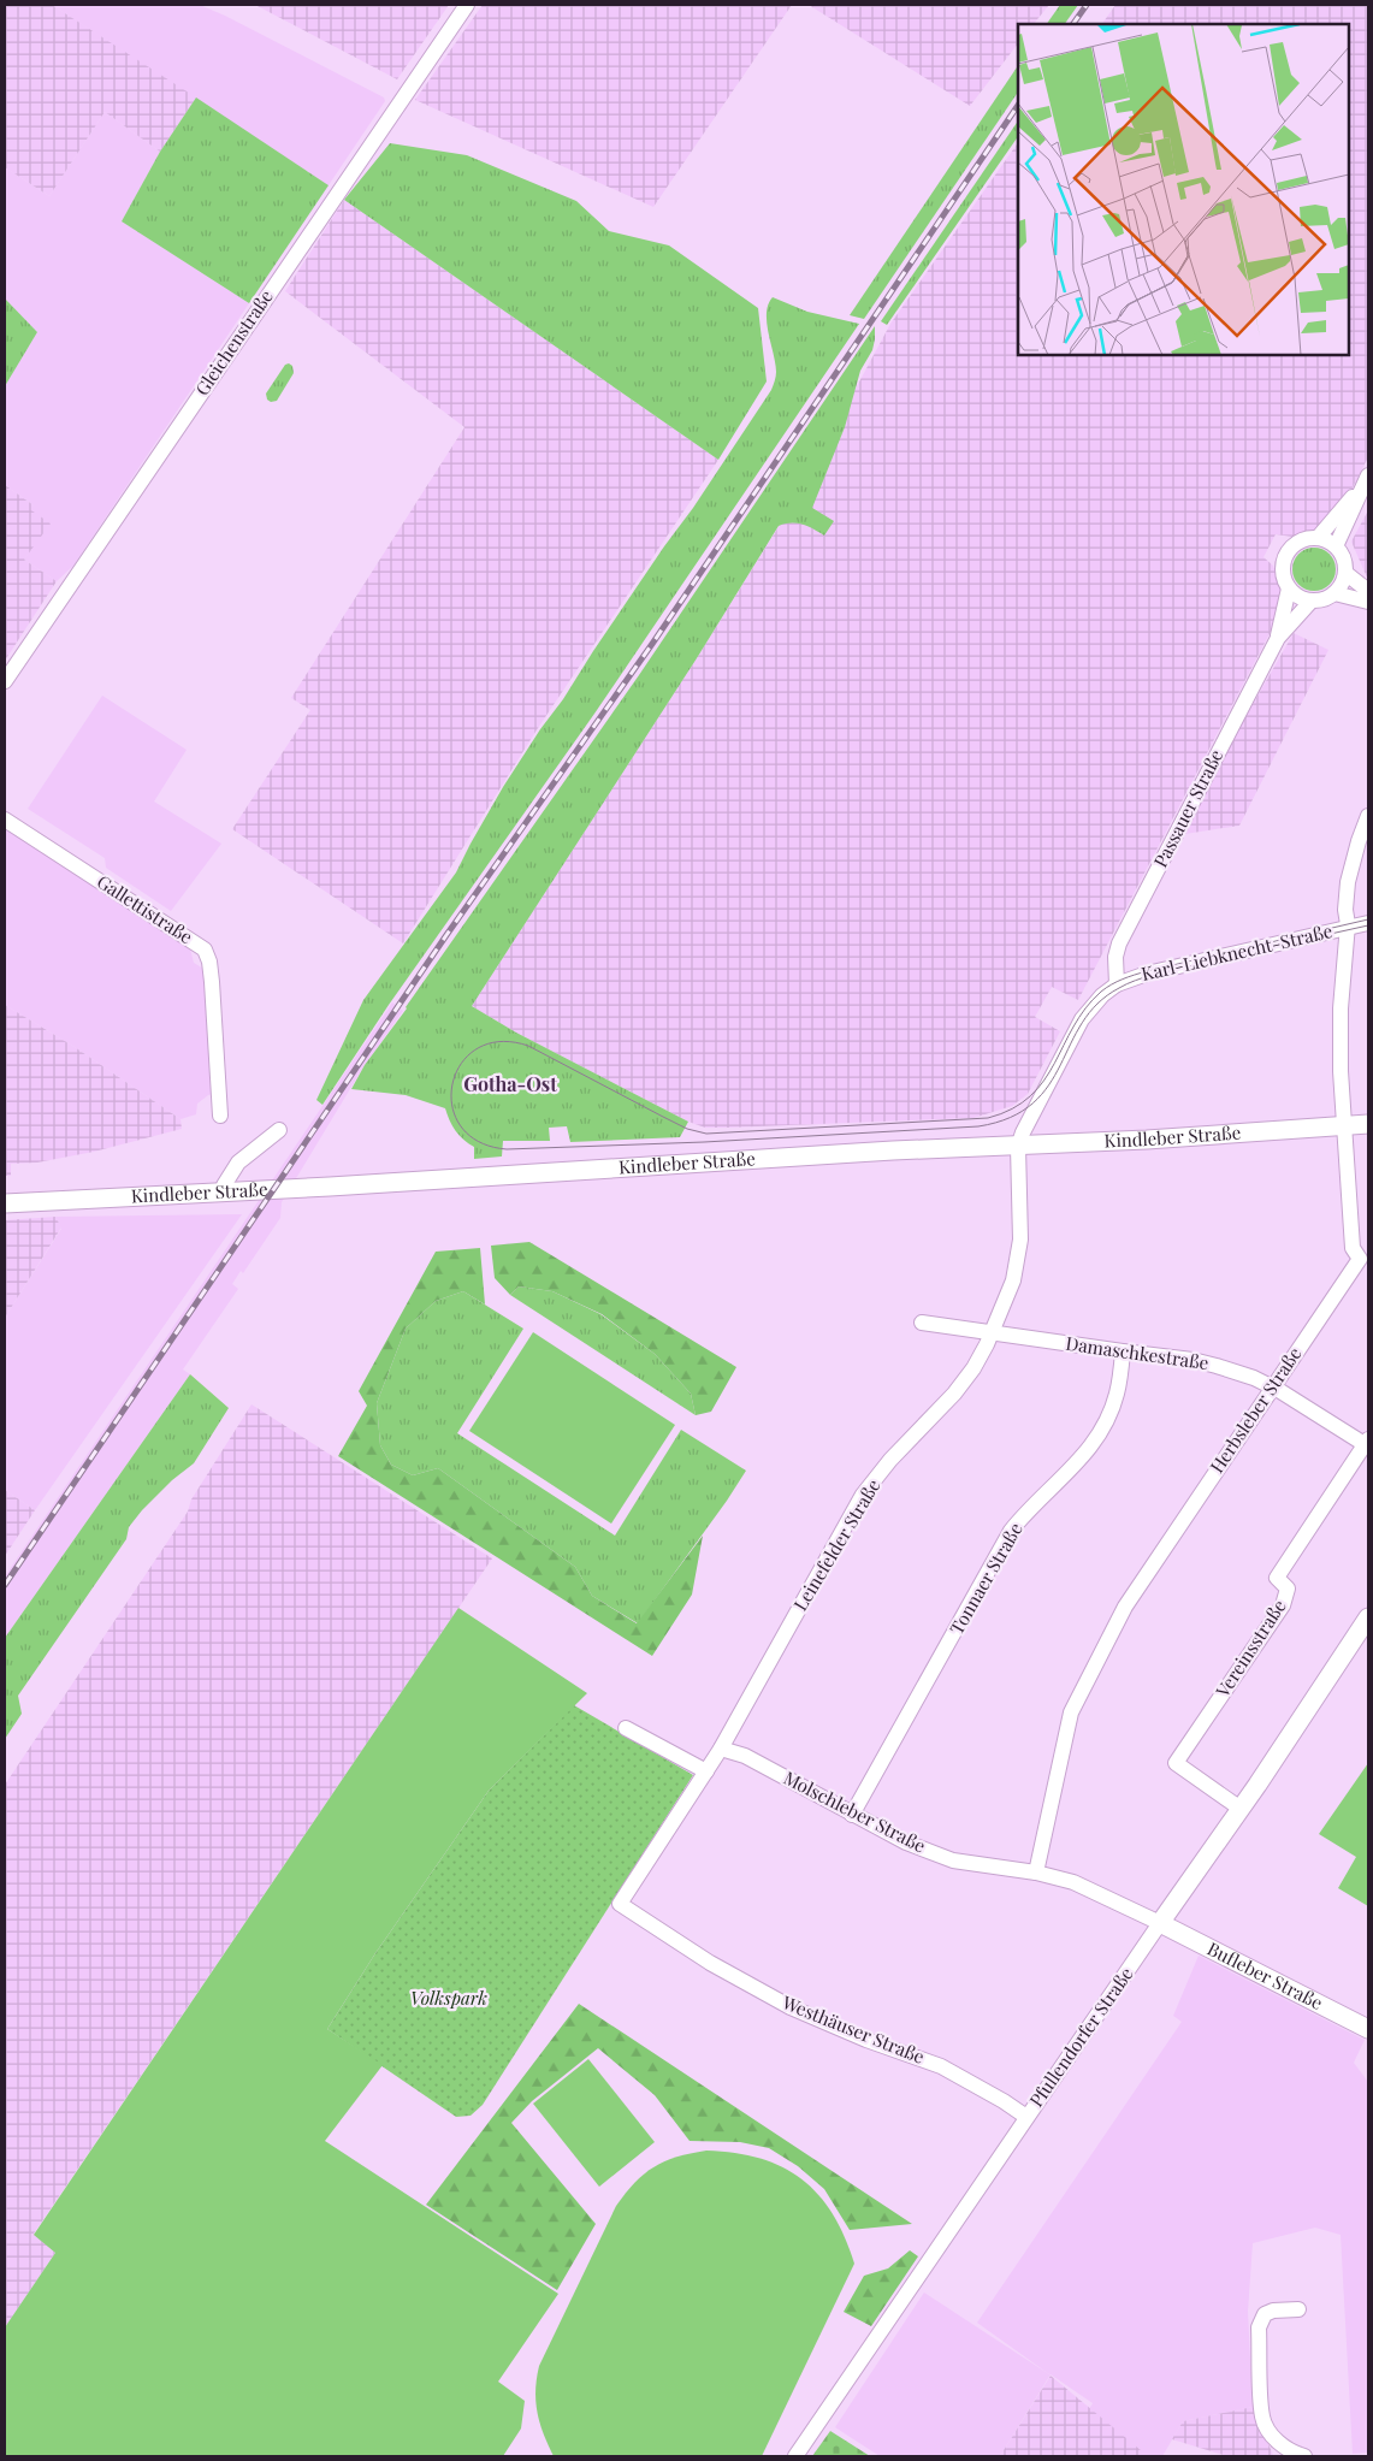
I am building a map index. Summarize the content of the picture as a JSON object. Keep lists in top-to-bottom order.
{
  "streets": {
    "main road": ["Kindleber Straße", "Bufleber Straße", "Pfullendorfer Straße"],
    "street": [
      "Gleichenstraße",
      "Passauer Straße",
      "Gallettistraße",
      "Karl-Liebknecht-Straße",
      "Damaschkestraße",
      "Herbsleber Straße",
      "Leinefelder Straße",
      "Tonnaer Straße",
      "Vereinsstraße",
      "Molschleber Straße",
      "Westhäuser Straße"
    ]
  },
  "crossings": [
    ["Passauer Straße", "Karl-Liebknecht-Straße"],
    ["Karl-Liebknecht-Straße", "Kindleber Straße"],
    ["Karl-Liebknecht-Straße", "Herbsleber Straße"],
    ["Karl-Liebknecht-Straße", "Leinefelder Straße"],
    ["Kindleber Straße", "Herbsleber Straße"],
    ["Kindleber Straße", "Leinefelder Straße"],
    ["Damaschkestraße", "Herbsleber Straße"],
    ["Damaschkestraße", "Leinefelder Straße"],
    ["Damaschkestraße", "Tonnaer Straße"],
    ["Damaschkestraße", "Vereinsstraße"],
    ["Herbsleber Straße", "Molschleber Straße"],
    ["Leinefelder Straße", "Molschleber Straße"],
    ["Leinefelder Straße", "Westhäuser Straße"],
    ["Tonnaer Straße", "Molschleber Straße"],
    ["Vereinsstraße", "Pfullendorfer Straße"],
    ["Molschleber Straße", "Bufleber Straße"],
    ["Molschleber Straße", "Pfullendorfer Straße"],
    ["Bufleber Straße", "Pfullendorfer Straße"],
    ["Westhäuser Straße", "Pfullendorfer Straße"]
  ],
  "districts": ["Gotha-Ost"],
  "parks": ["Volkspark"]
}
